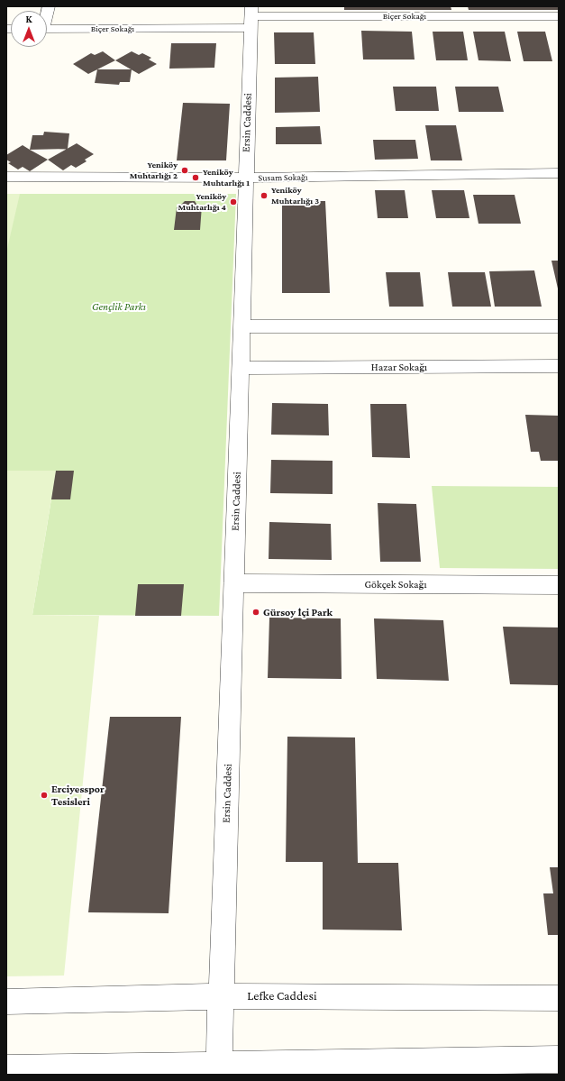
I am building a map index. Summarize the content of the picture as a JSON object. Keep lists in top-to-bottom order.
{
  "streets": {
    "street": [
      "Biçer Sokağı",
      "Ersin Caddesi",
      "Susam Sokağı",
      "Hazar Sokağı",
      "Gökçek Sokağı",
      "Lefke Caddesi"
    ]
  },
  "crossings": [
    ["Biçer Sokağı", "Ersin Caddesi"],
    ["Ersin Caddesi", "Susam Sokağı"],
    ["Ersin Caddesi", "Hazar Sokağı"],
    ["Ersin Caddesi", "Gökçek Sokağı"],
    ["Ersin Caddesi", "Lefke Caddesi"]
  ],
  "parks": ["Gençlik Parkı"],
  "places": [
    "Yeniköy Muhtarlığı 2",
    "Yeniköy Muhtarlığı 1",
    "Yeniköy Muhtarlığı 3",
    "Yeniköy Muhtarlığı 4",
    "Gürsoy İçi Park",
    "Erciyesspor Tesisleri"
  ],
  "north": "top"
}
